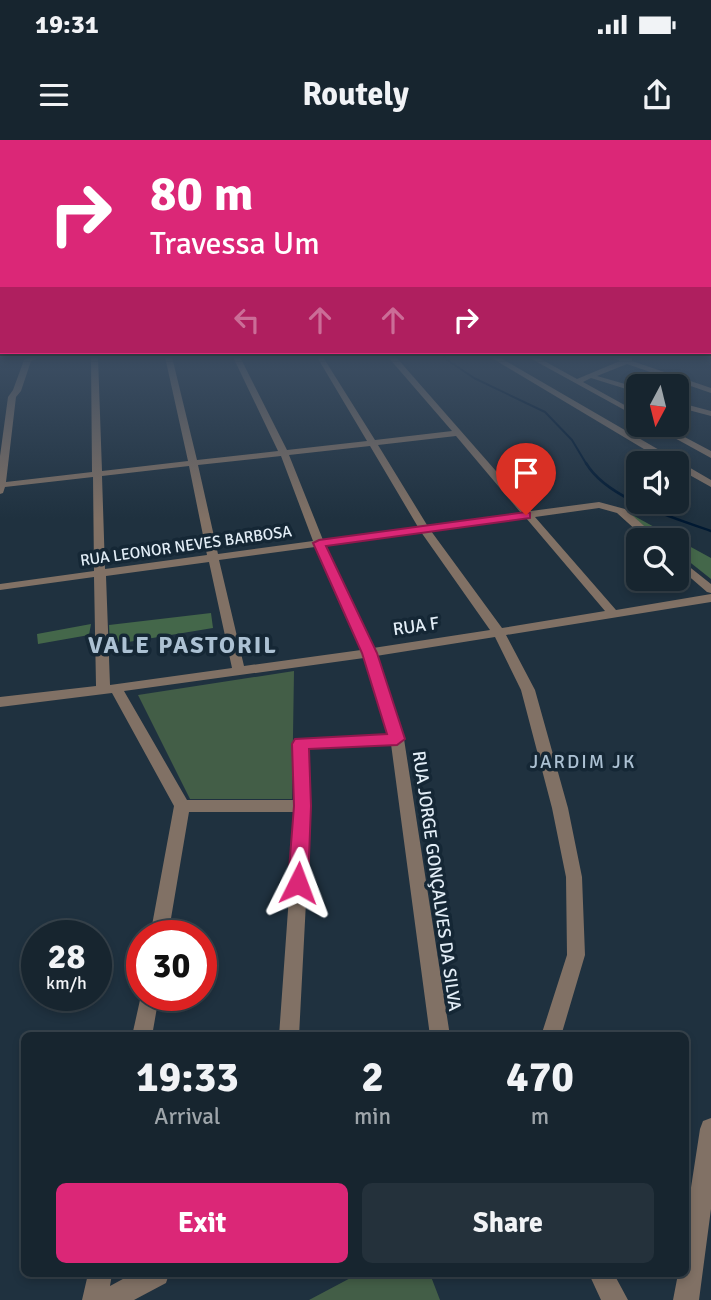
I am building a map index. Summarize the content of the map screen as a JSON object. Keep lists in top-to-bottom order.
{
  "streets": {
    "street": ["RUA LEONOR NEVES BARBOSA", "RUA F", "RUA JORGE GONÇALVES DA SILVA"]
  },
  "crossings": [
    ["RUA LEONOR NEVES BARBOSA", "RUA JORGE GONÇALVES DA SILVA"],
    ["RUA F", "RUA JORGE GONÇALVES DA SILVA"]
  ],
  "districts": ["VALE PASTORIL", "JARDIM JK"],
  "north": "bottom",
  "page": {
    "status": "19:31",
    "header": "Routely",
    "turn": ["80 m", "Travessa Um"],
    "speed": "28 km/h",
    "limit": "30",
    "eta": [
      "19:33",
      "Arrival",
      "2",
      "min",
      "470",
      "m"
    ],
    "buttons": ["Exit", "Share"]
  }
}
